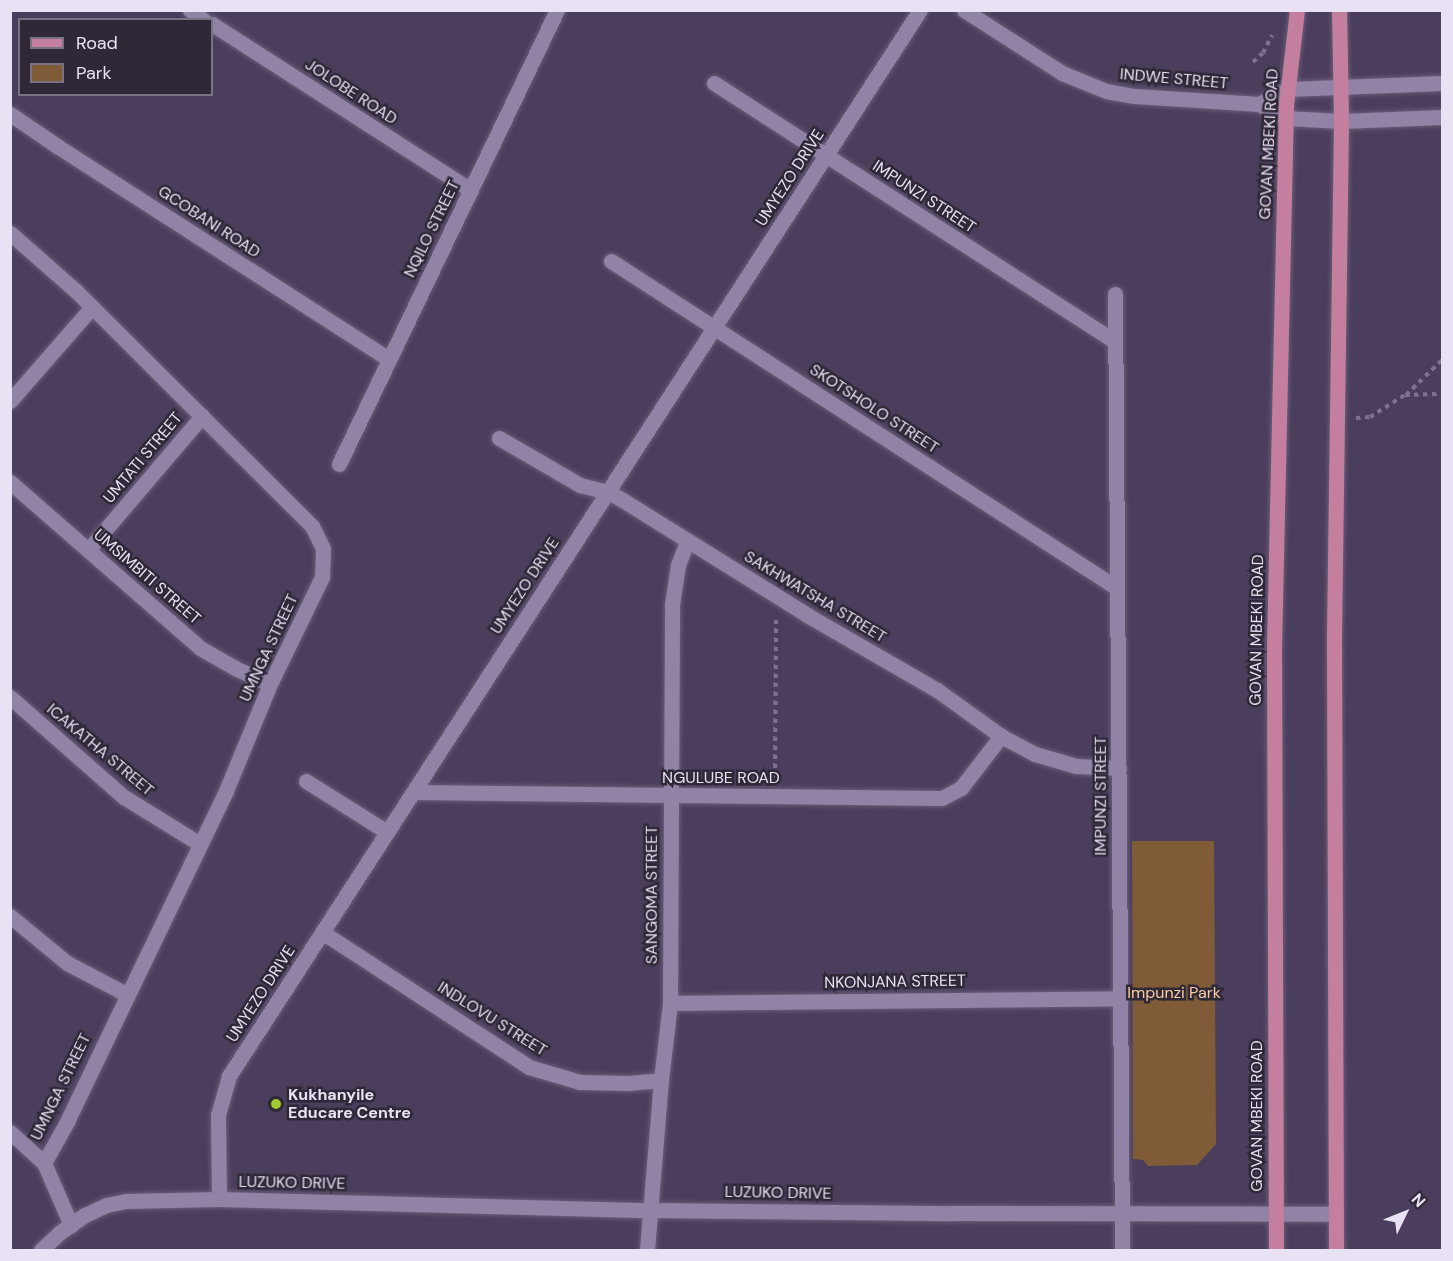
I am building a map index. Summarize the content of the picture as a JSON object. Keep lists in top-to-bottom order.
{
  "streets": {
    "main road": ["GOVAN MBEKI ROAD"],
    "street": [
      "INDWE STREET",
      "JOLOBE ROAD",
      "UMYEZO DRIVE",
      "IMPUNZI STREET",
      "GCOBANI ROAD",
      "NQILO STREET",
      "SKOTSHOLO STREET",
      "UMTATI STREET",
      "UMSIMBITI STREET",
      "SAKHWATSHA STREET",
      "UMNGA STREET",
      "ICAKATHA STREET",
      "NGULUBE ROAD",
      "SANGOMA STREET",
      "NKONJANA STREET",
      "INDLOVU STREET",
      "LUZUKO DRIVE"
    ]
  },
  "crossings": [
    ["INDWE STREET", "GOVAN MBEKI ROAD"],
    ["JOLOBE ROAD", "NQILO STREET"],
    ["GOVAN MBEKI ROAD", "LUZUKO DRIVE"],
    ["UMYEZO DRIVE", "IMPUNZI STREET"],
    ["UMYEZO DRIVE", "SKOTSHOLO STREET"],
    ["UMYEZO DRIVE", "SAKHWATSHA STREET"],
    ["UMYEZO DRIVE", "NGULUBE ROAD"],
    ["UMYEZO DRIVE", "INDLOVU STREET"],
    ["UMYEZO DRIVE", "LUZUKO DRIVE"],
    ["IMPUNZI STREET", "SKOTSHOLO STREET"],
    ["IMPUNZI STREET", "SAKHWATSHA STREET"],
    ["IMPUNZI STREET", "NKONJANA STREET"],
    ["IMPUNZI STREET", "LUZUKO DRIVE"],
    ["GCOBANI ROAD", "NQILO STREET"],
    ["UMTATI STREET", "UMSIMBITI STREET"],
    ["UMTATI STREET", "UMNGA STREET"],
    ["UMSIMBITI STREET", "UMNGA STREET"],
    ["SAKHWATSHA STREET", "NGULUBE ROAD"],
    ["SAKHWATSHA STREET", "SANGOMA STREET"],
    ["UMNGA STREET", "ICAKATHA STREET"],
    ["UMNGA STREET", "LUZUKO DRIVE"],
    ["NGULUBE ROAD", "SANGOMA STREET"],
    ["SANGOMA STREET", "NKONJANA STREET"],
    ["SANGOMA STREET", "INDLOVU STREET"],
    ["SANGOMA STREET", "LUZUKO DRIVE"]
  ],
  "parks": ["Impunzi Park"],
  "places": ["Kukhanyile Educare Centre"],
  "legend": ["Road", "Park"],
  "north": "top right"
}
